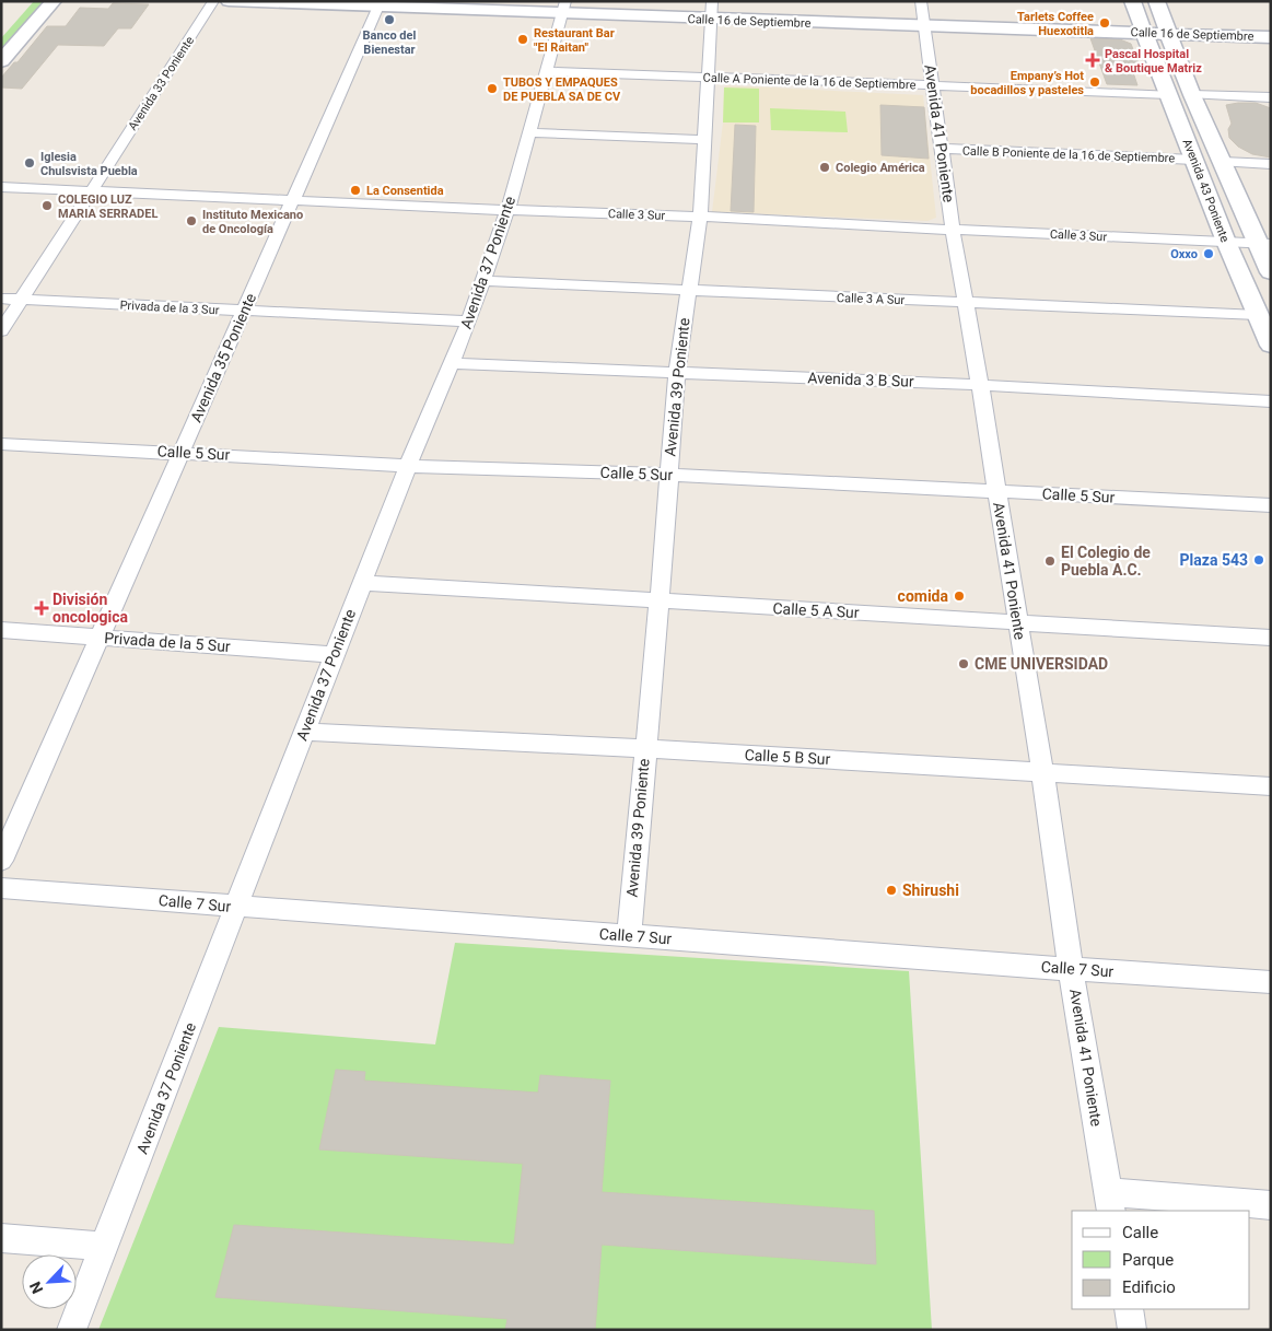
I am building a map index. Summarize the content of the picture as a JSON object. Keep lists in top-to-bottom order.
{
  "streets": {
    "main road": ["Calle 16 de Septiembre", "Avenida 43 Poniente"],
    "street": [
      "Calle A Poniente de la 16 de Septiembre",
      "Avenida 33 Poniente",
      "Avenida 41 Poniente",
      "Calle B Poniente de la 16 de Septiembre",
      "Calle 3 Sur",
      "Avenida 37 Poniente",
      "Calle 3 A Sur",
      "Privada de la 3 Sur",
      "Avenida 35 Poniente",
      "Avenida 3 B Sur",
      "Avenida 39 Poniente",
      "Calle 5 Sur",
      "Calle 5 A Sur",
      "Privada de la 5 Sur",
      "Calle 5 B Sur",
      "Calle 7 Sur"
    ]
  },
  "crossings": [
    ["Calle 16 de Septiembre", "Avenida 41 Poniente"],
    ["Calle 16 de Septiembre", "Avenida 43 Poniente"],
    ["Calle 16 de Septiembre", "Avenida 37 Poniente"],
    ["Calle 16 de Septiembre", "Avenida 35 Poniente"],
    ["Calle 16 de Septiembre", "Avenida 39 Poniente"],
    ["Calle A Poniente de la 16 de Septiembre", "Avenida 41 Poniente"],
    ["Calle A Poniente de la 16 de Septiembre", "Avenida 43 Poniente"],
    ["Calle A Poniente de la 16 de Septiembre", "Avenida 37 Poniente"],
    ["Calle A Poniente de la 16 de Septiembre", "Avenida 39 Poniente"],
    ["Avenida 33 Poniente", "Calle 3 Sur"],
    ["Avenida 33 Poniente", "Privada de la 3 Sur"],
    ["Avenida 41 Poniente", "Calle B Poniente de la 16 de Septiembre"],
    ["Avenida 41 Poniente", "Calle 3 Sur"],
    ["Avenida 41 Poniente", "Calle 3 A Sur"],
    ["Avenida 41 Poniente", "Avenida 3 B Sur"],
    ["Avenida 41 Poniente", "Calle 5 Sur"],
    ["Avenida 41 Poniente", "Calle 5 A Sur"],
    ["Avenida 41 Poniente", "Calle 5 B Sur"],
    ["Avenida 41 Poniente", "Calle 7 Sur"],
    ["Calle B Poniente de la 16 de Septiembre", "Avenida 43 Poniente"],
    ["Avenida 43 Poniente", "Calle 3 Sur"],
    ["Avenida 43 Poniente", "Calle 3 A Sur"],
    ["Calle 3 Sur", "Avenida 37 Poniente"],
    ["Calle 3 Sur", "Avenida 35 Poniente"],
    ["Calle 3 Sur", "Avenida 39 Poniente"],
    ["Avenida 37 Poniente", "Calle 3 A Sur"],
    ["Avenida 37 Poniente", "Privada de la 3 Sur"],
    ["Avenida 37 Poniente", "Avenida 3 B Sur"],
    ["Avenida 37 Poniente", "Calle 5 Sur"],
    ["Avenida 37 Poniente", "Calle 5 A Sur"],
    ["Avenida 37 Poniente", "Privada de la 5 Sur"],
    ["Avenida 37 Poniente", "Calle 5 B Sur"],
    ["Avenida 37 Poniente", "Calle 7 Sur"],
    ["Calle 3 A Sur", "Avenida 39 Poniente"],
    ["Privada de la 3 Sur", "Avenida 35 Poniente"],
    ["Avenida 35 Poniente", "Calle 5 Sur"],
    ["Avenida 35 Poniente", "Privada de la 5 Sur"],
    ["Avenida 3 B Sur", "Avenida 39 Poniente"],
    ["Avenida 39 Poniente", "Calle 5 Sur"],
    ["Avenida 39 Poniente", "Calle 5 A Sur"],
    ["Avenida 39 Poniente", "Calle 5 B Sur"],
    ["Avenida 39 Poniente", "Calle 7 Sur"]
  ],
  "places": {
    "other": [
      "Banco del Bienestar",
      "Tarlets Coffee Huexotitla",
      "Restaurant Bar \"El Raitan\"",
      "Empany’s Hot bocadillos y pasteles",
      "TUBOS Y EMPAQUES DE PUEBLA SA DE CV",
      "Iglesia Chulsvista Puebla",
      "Colegio América",
      "La Consentida",
      "COLEGIO LUZ MARIA SERRADEL",
      "Instituto Mexicano de Oncología",
      "Oxxo",
      "Plaza 543",
      "El Colegio de Puebla A.C.",
      "comida",
      "CME UNIVERSIDAD",
      "Shirushi"
    ],
    "health": ["Pascal Hospital & Boutique Matriz", "División oncologica"]
  },
  "legend": ["Calle", "Parque", "Edificio"],
  "north": "bottom left"
}
